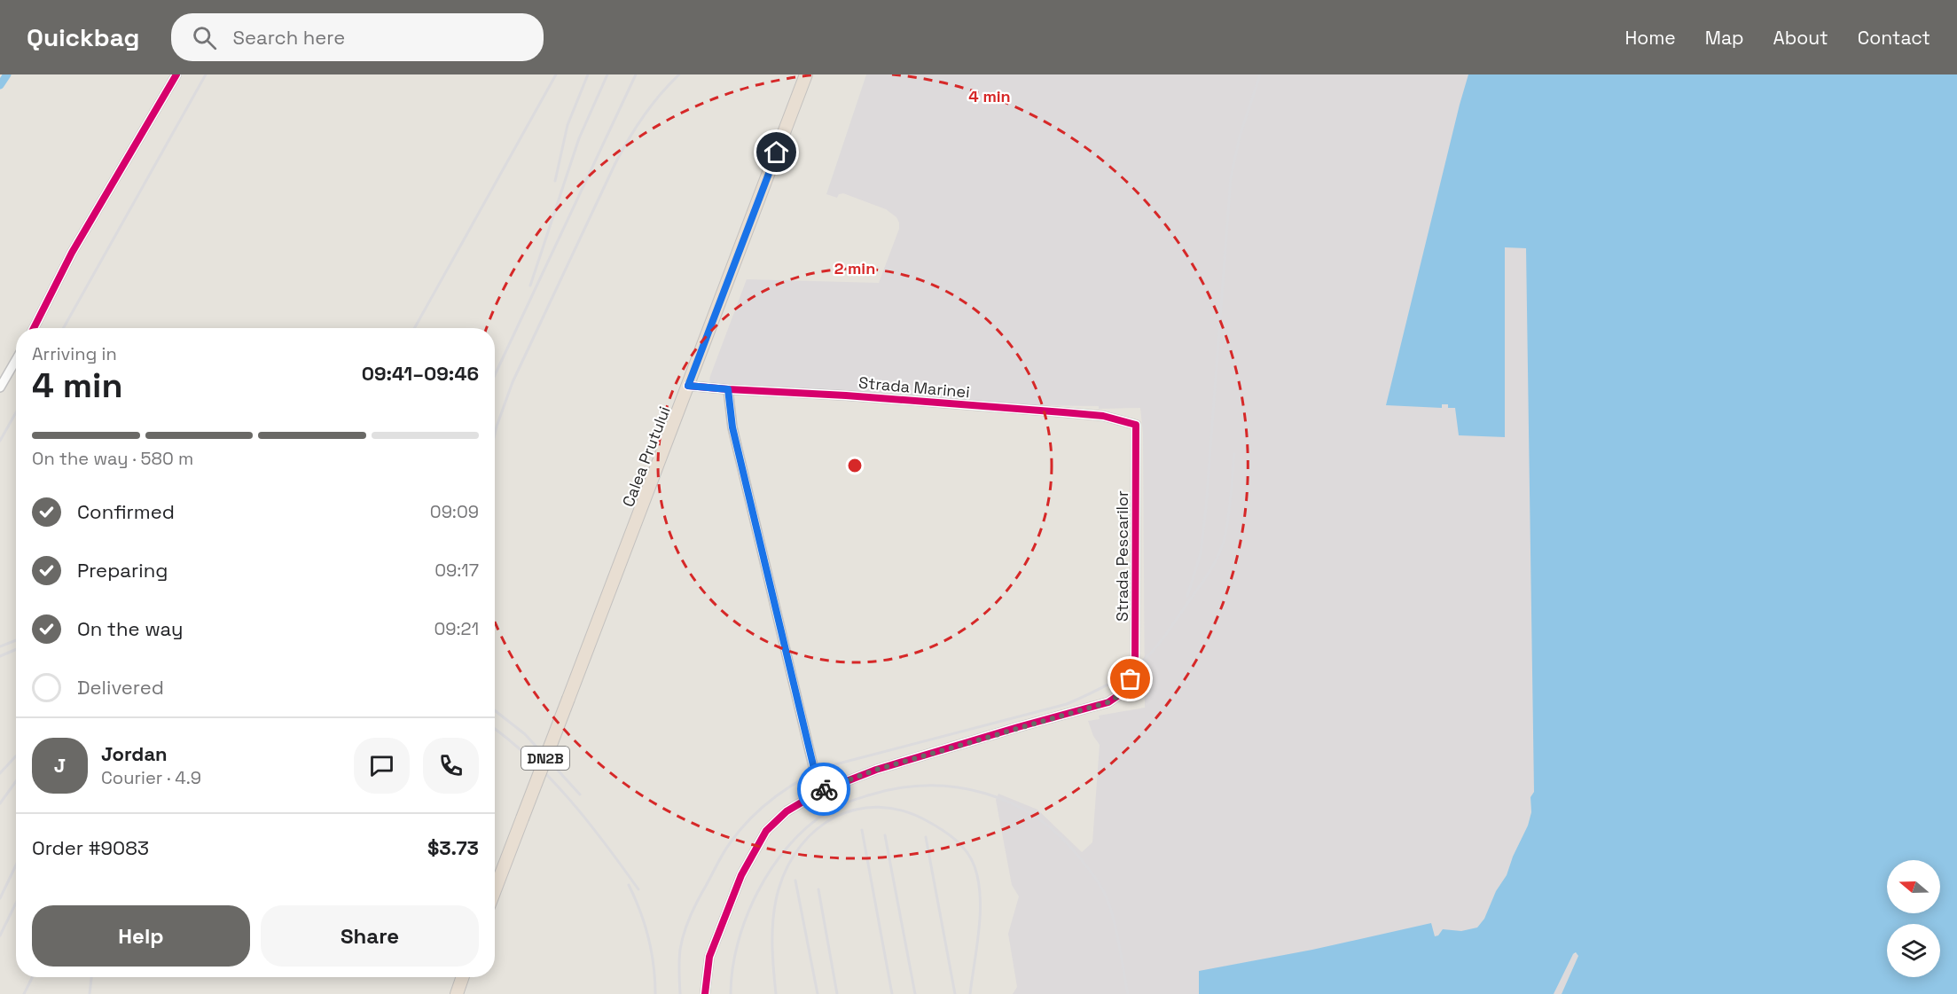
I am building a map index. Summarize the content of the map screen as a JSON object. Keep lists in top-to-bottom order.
{
  "streets": {
    "highway": ["Calea Prutului", "DN2B"],
    "street": ["Strada Marinei", "Strada Pescarilor"]
  },
  "crossings": [
    ["Strada Marinei", "Calea Prutului"],
    ["Strada Marinei", "Strada Pescarilor"]
  ],
  "north": "left",
  "page": {
    "header": "Quickbag",
    "search": "Search here",
    "nav": [
      "Home",
      "Map",
      "About",
      "Contact"
    ],
    "heading": ["4 min", "Arriving in", "09:41–09:46"],
    "panel": [
      "Jordan",
      "Courier · 4.9",
      "Order #9083",
      "$3.73"
    ],
    "bar": "On the way · 580 m",
    "list": [
      ["Confirmed", "09:09"],
      ["Preparing", "09:17"],
      ["On the way", "09:21"],
      "Delivered"
    ],
    "round": "J",
    "buttons": ["Help", "Share"]
  },
  "rings": ["4 min", "2 min"]
}
